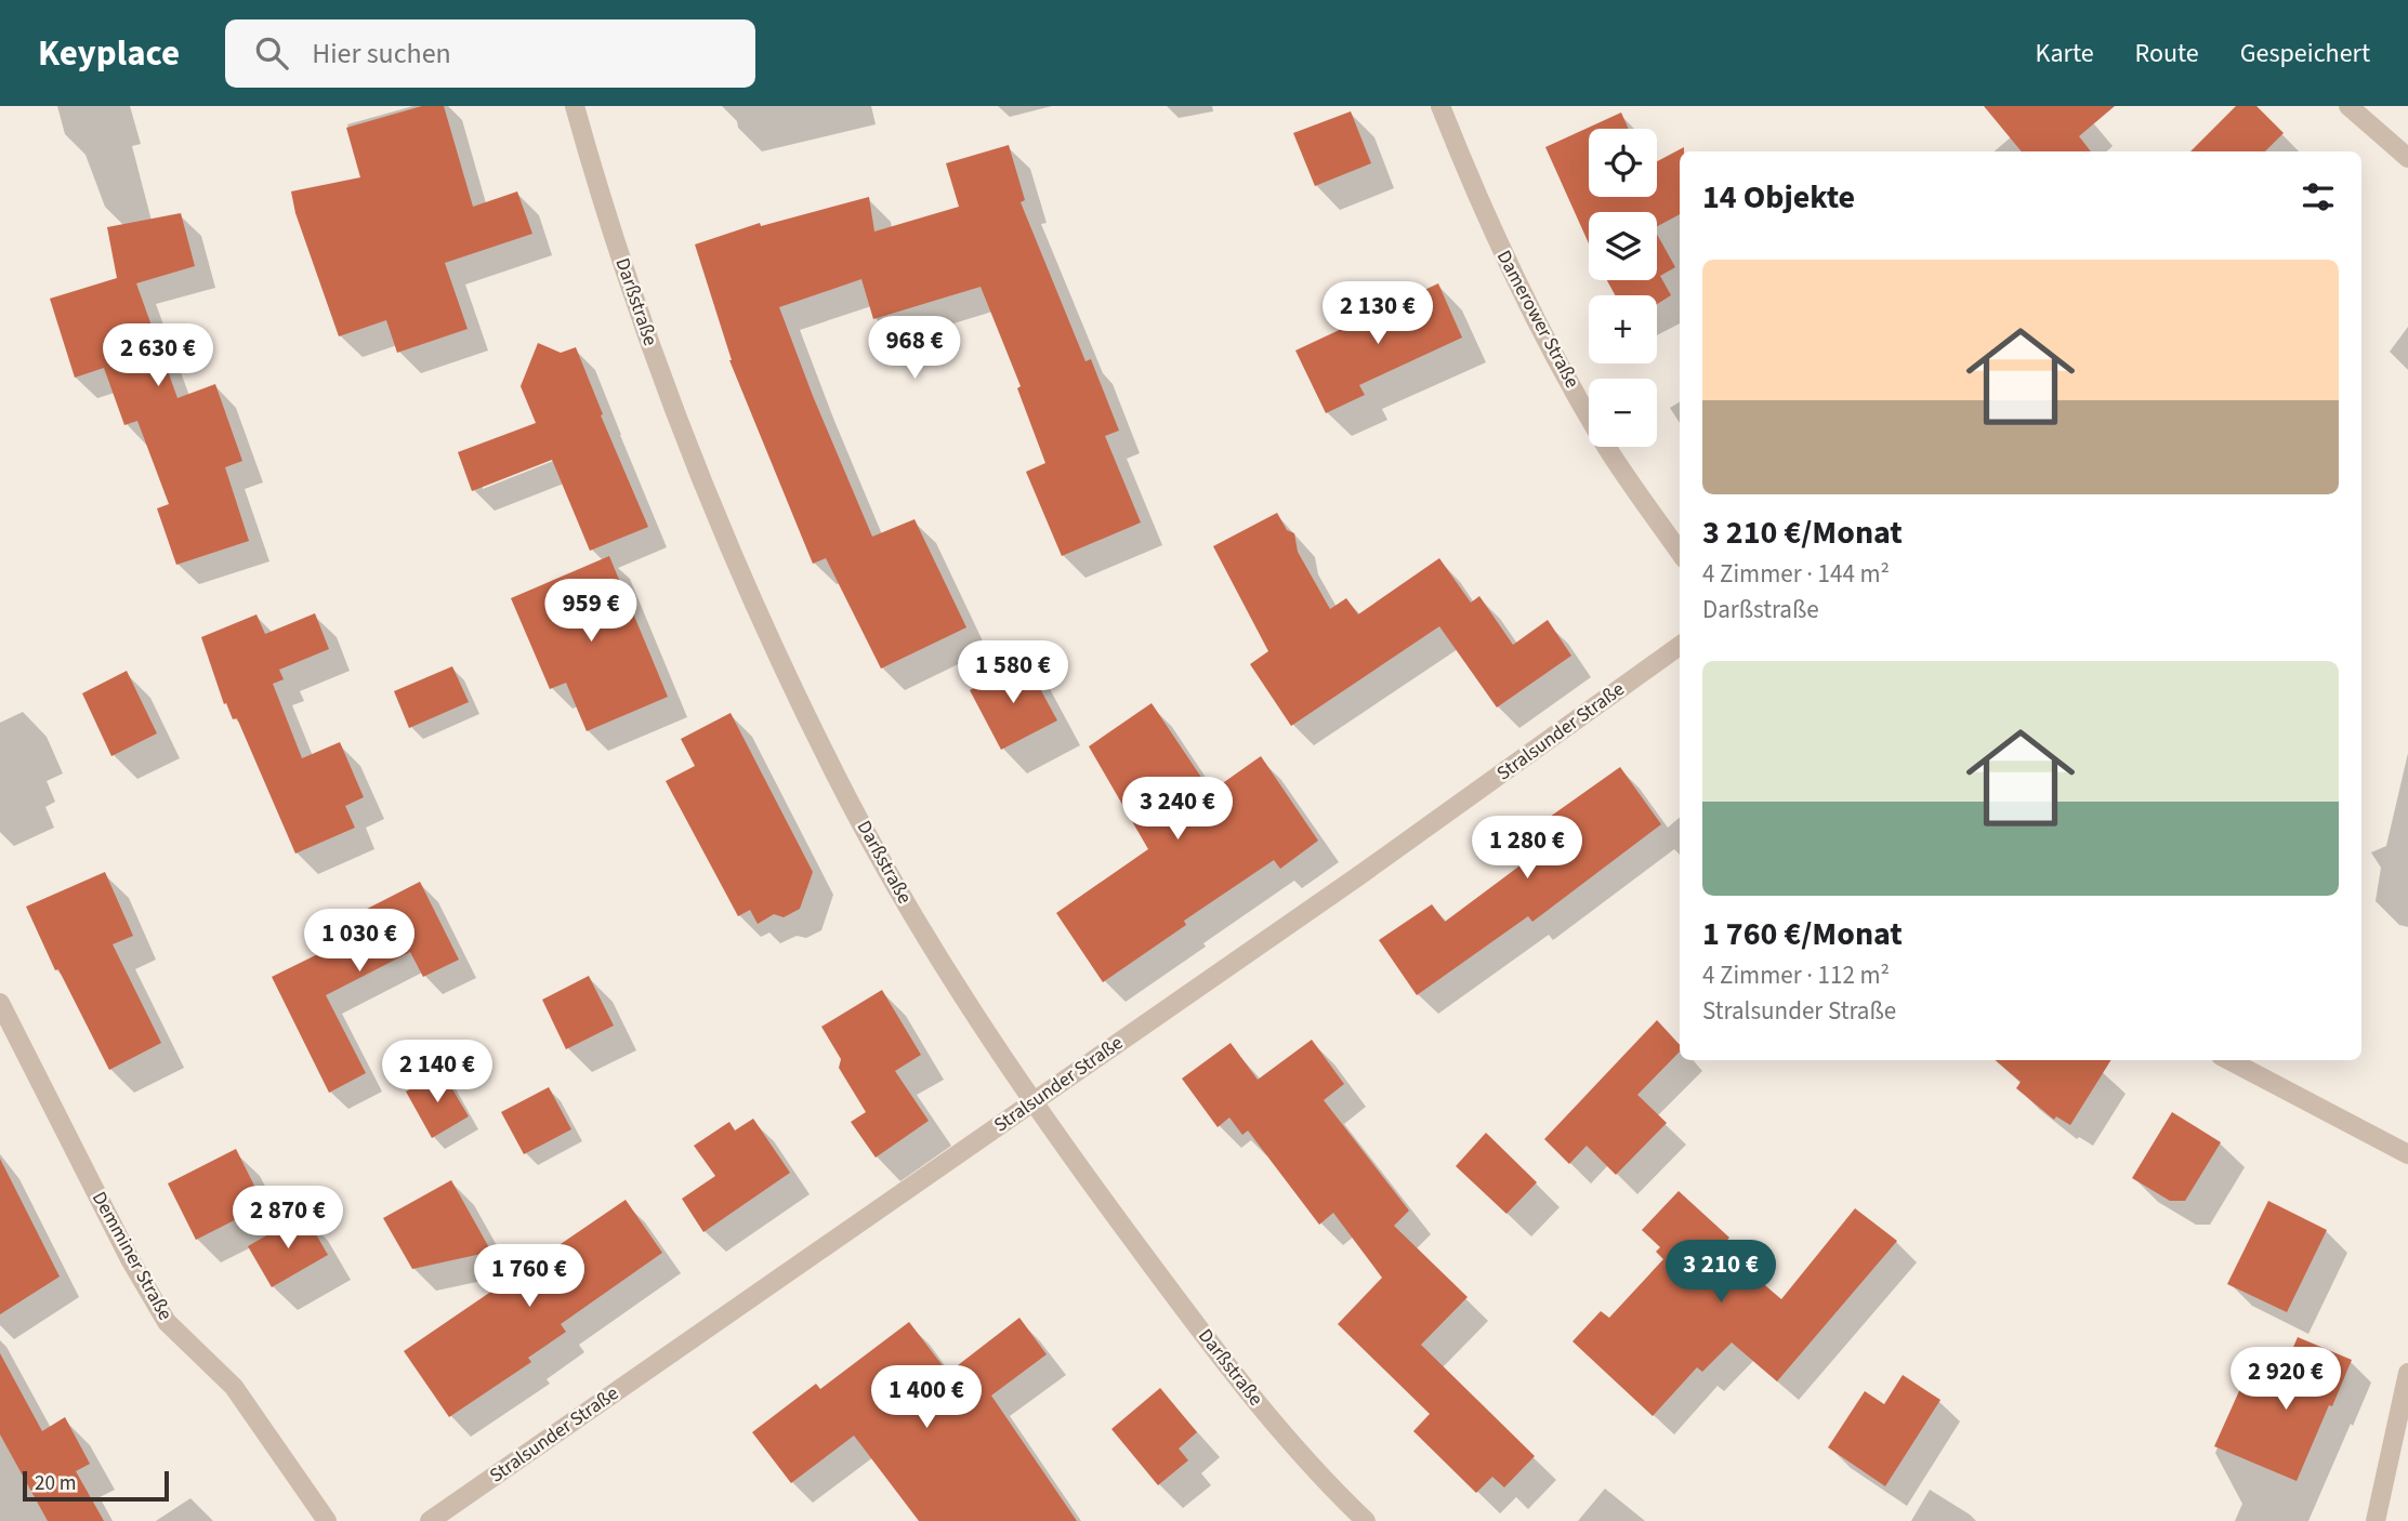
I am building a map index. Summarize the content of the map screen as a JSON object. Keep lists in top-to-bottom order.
{
  "streets": {
    "street": [
      "Darßstraße",
      "Damerower Straße",
      "Stralsunder Straße",
      "Demminer Straße"
    ]
  },
  "crossings": [
    ["Darßstraße", "Stralsunder Straße"]
  ],
  "scale_bar": "20 m",
  "page": {
    "header": "Keyplace",
    "search": "Hier suchen",
    "nav": ["Karte", "Route", "Gespeichert"],
    "map_buttons": ["+", "−"],
    "heading": "14 Objekte",
    "list": [
      {
        "name": "3 210 €/Monat",
        "note": "4 Zimmer · 144 m² · Darßstraße"
      },
      {
        "name": "1 760 €/Monat",
        "note": "4 Zimmer · 112 m² · Stralsunder Straße"
      }
    ],
    "price": [
      "2 130 €",
      "968 €",
      "2 630 €",
      "959 €",
      "1 580 €",
      "3 240 €",
      "1 280 €",
      "1 030 €",
      "2 140 €",
      "2 870 €",
      "3 210 €",
      "1 760 €",
      "2 920 €",
      "1 400 €"
    ],
    "scale": "20 m"
  }
}
